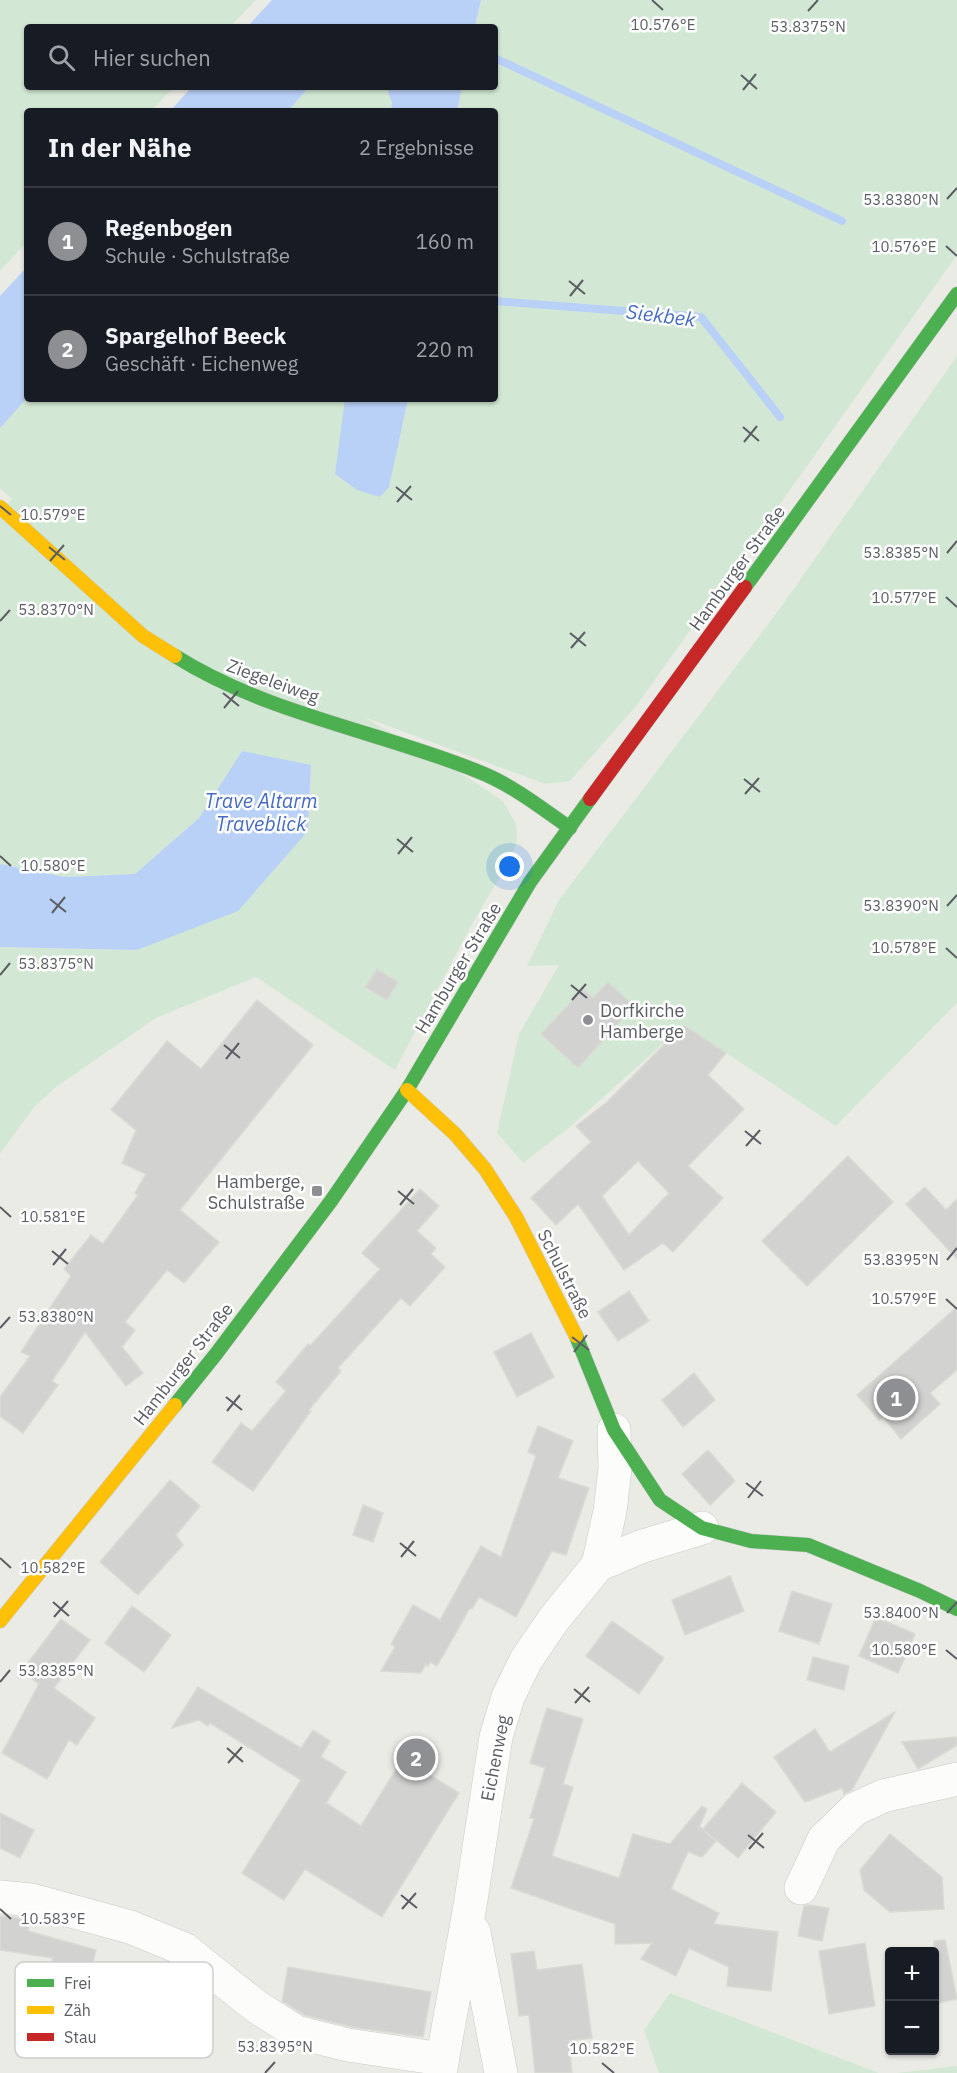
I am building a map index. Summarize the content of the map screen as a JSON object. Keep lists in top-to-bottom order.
{
  "streets": {
    "main road": ["Hamburger Straße", "Ziegeleiweg", "Schulstraße"],
    "street": ["Eichenweg"]
  },
  "crossings": [
    ["Hamburger Straße", "Ziegeleiweg"],
    ["Hamburger Straße", "Schulstraße"],
    ["Schulstraße", "Eichenweg"]
  ],
  "water": ["Siekbek", "Trave Altarm Traveblick"],
  "places": {
    "other": ["Dorfkirche Hamberge"],
    "transit": ["Hamberge, Schulstraße"]
  },
  "legend": ["Frei", "Zäh", "Stau"],
  "page": {
    "search": "Hier suchen",
    "heading": ["In der Nähe", "2 Ergebnisse"],
    "list": [
      {
        "mark": "1",
        "name": "Regenbogen",
        "note": "Schule · Schulstraße",
        "value": "160 m"
      },
      {
        "mark": "2",
        "name": "Spargelhof Beeck",
        "note": "Geschäft · Eichenweg",
        "value": "220 m"
      }
    ],
    "pins": ["1", "2"],
    "map_buttons": ["+", "−"]
  },
  "coordinates": [
    "10.576°E",
    "53.8375°N",
    "53.8380°N",
    "10.579°E",
    "53.8385°N",
    "10.577°E",
    "53.8370°N",
    "10.580°E",
    "53.8390°N",
    "10.578°E",
    "10.581°E",
    "53.8395°N",
    "10.582°E",
    "53.8400°N",
    "10.583°E"
  ]
}
